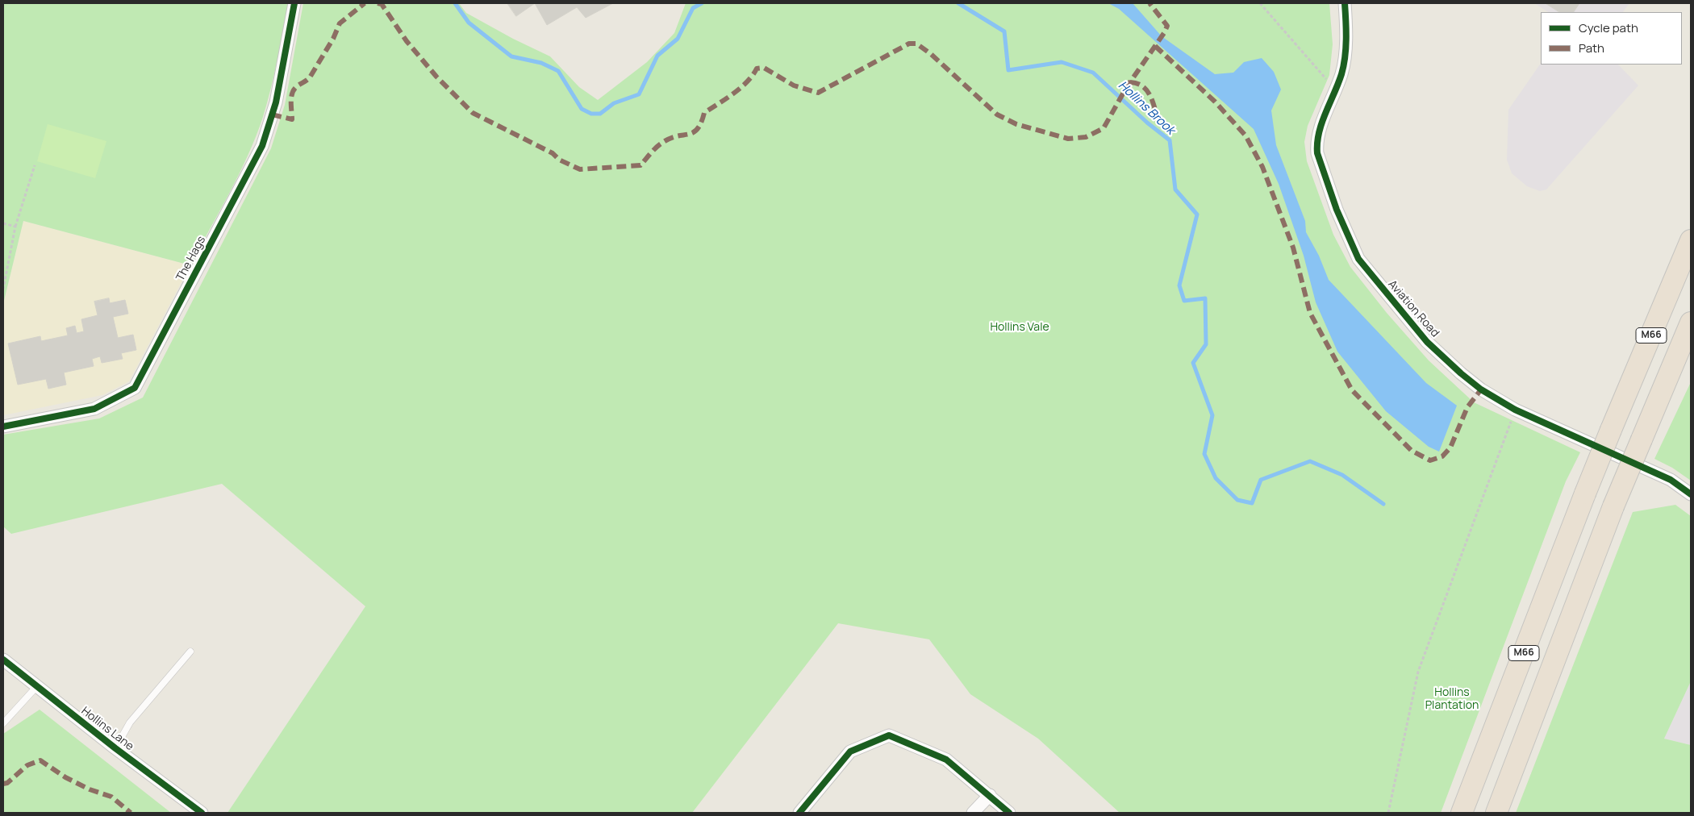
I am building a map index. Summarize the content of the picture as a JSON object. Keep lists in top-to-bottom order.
{
  "streets": {
    "highway": ["M66"],
    "street": ["The Hags", "Aviation Road", "Hollins Lane"]
  },
  "water": ["Hollins Brook"],
  "parks": ["Hollins Vale", "Hollins Plantation"],
  "legend": ["Cycle path", "Path"]
}
